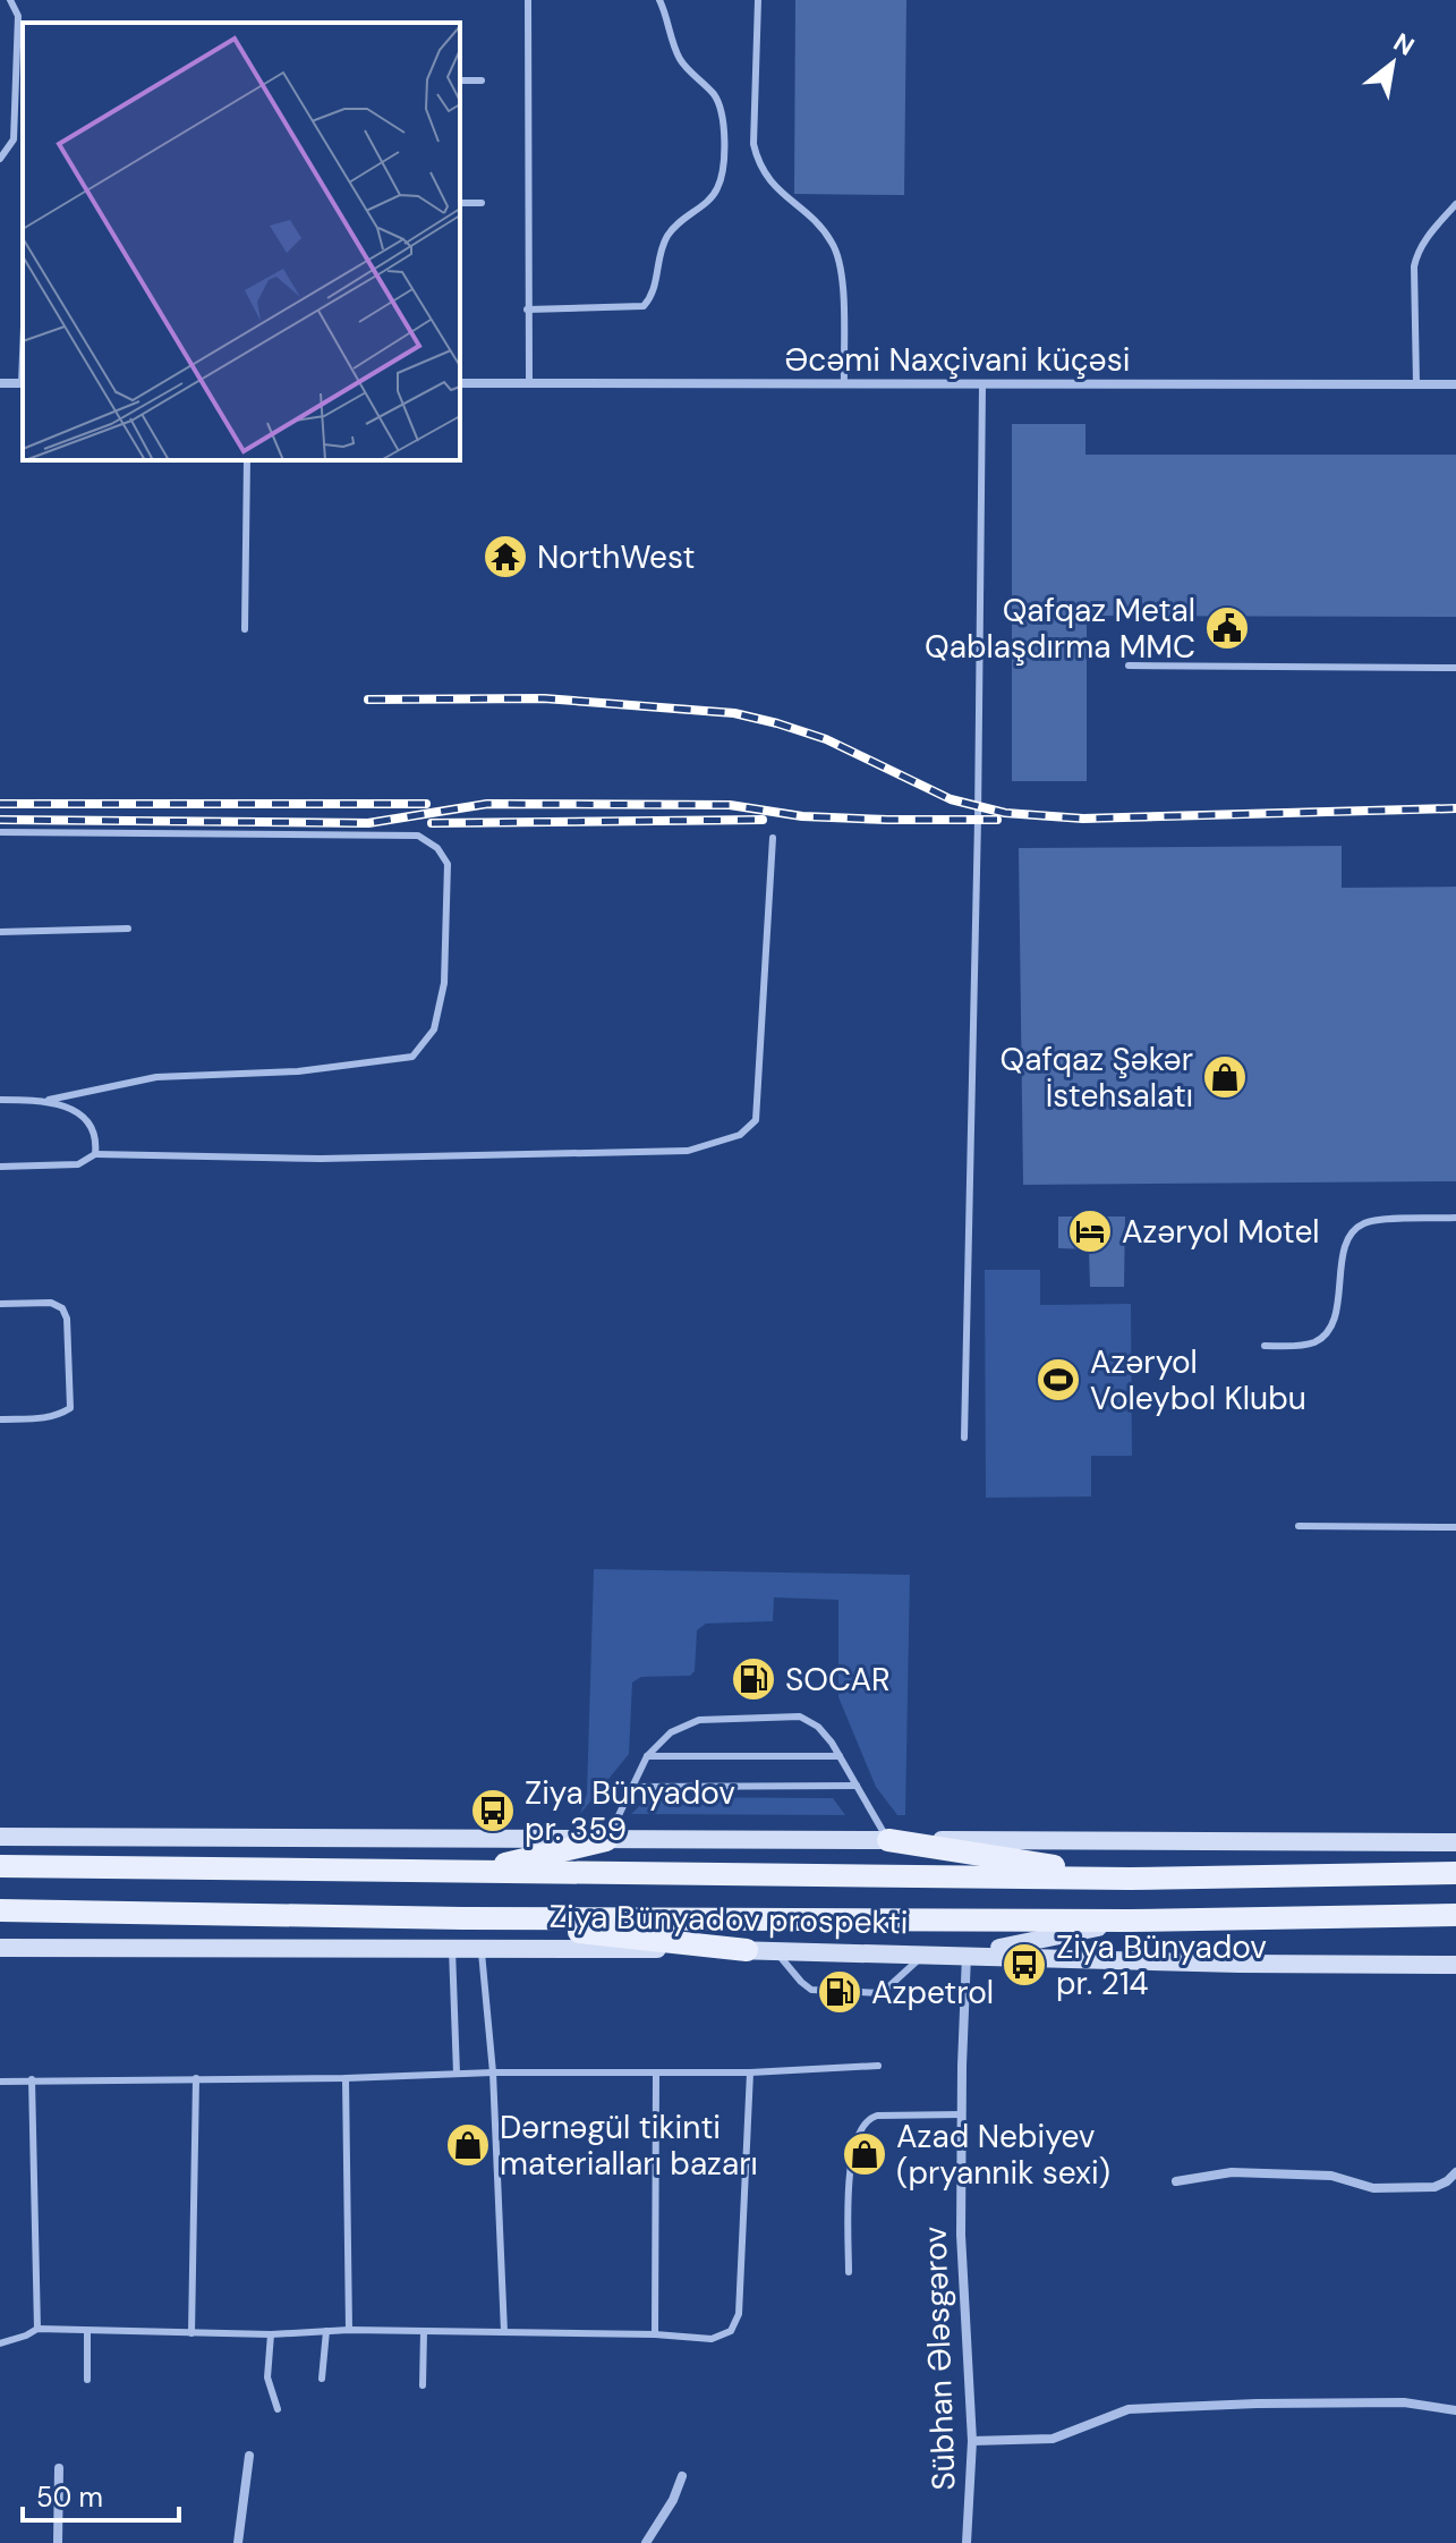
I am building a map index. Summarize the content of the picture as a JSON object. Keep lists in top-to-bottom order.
{
  "streets": {
    "main road": ["Ziya Bünyadov prospekti"],
    "street": ["Əcəmi Naxçivani küçəsi", "Sübhan Ələsgərov"]
  },
  "crossings": [
    ["Ziya Bünyadov prospekti", "Sübhan Ələsgərov"]
  ],
  "places": {
    "temple": ["NorthWest"],
    "public building": ["Qafqaz Metal Qablaşdırma MMC"],
    "shop": ["Qafqaz Şəkər İstehsalatı", "Dərnəgül tikinti materialları bazarı", "Azad Nebiyev (pryannik sexi)"],
    "hotel": ["Azəryol Motel"],
    "sports": ["Azəryol Voleybol Klubu"],
    "fuel station": ["SOCAR", "Azpetrol"],
    "bus stop": ["Ziya Bünyadov pr. 359", "Ziya Bünyadov pr. 214"]
  },
  "scale_bar": "50 m",
  "north": "top right"
}
